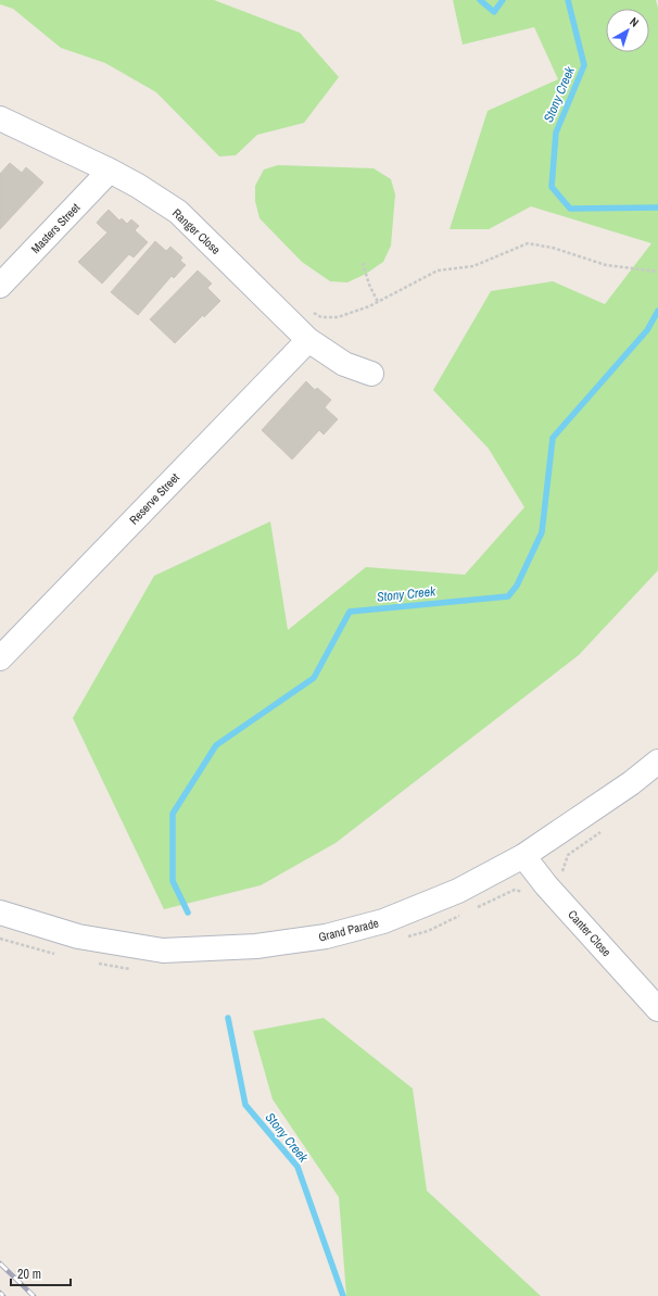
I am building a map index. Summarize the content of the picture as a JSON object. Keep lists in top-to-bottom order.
{
  "streets": {
    "street": [
      "Masters Street",
      "Ranger Close",
      "Reserve Street",
      "Grand Parade",
      "Canter Close"
    ]
  },
  "crossings": [
    ["Masters Street", "Ranger Close"],
    ["Ranger Close", "Reserve Street"],
    ["Grand Parade", "Canter Close"]
  ],
  "water": ["Stony Creek"],
  "scale_bar": "20 m",
  "north": "top right"
}
